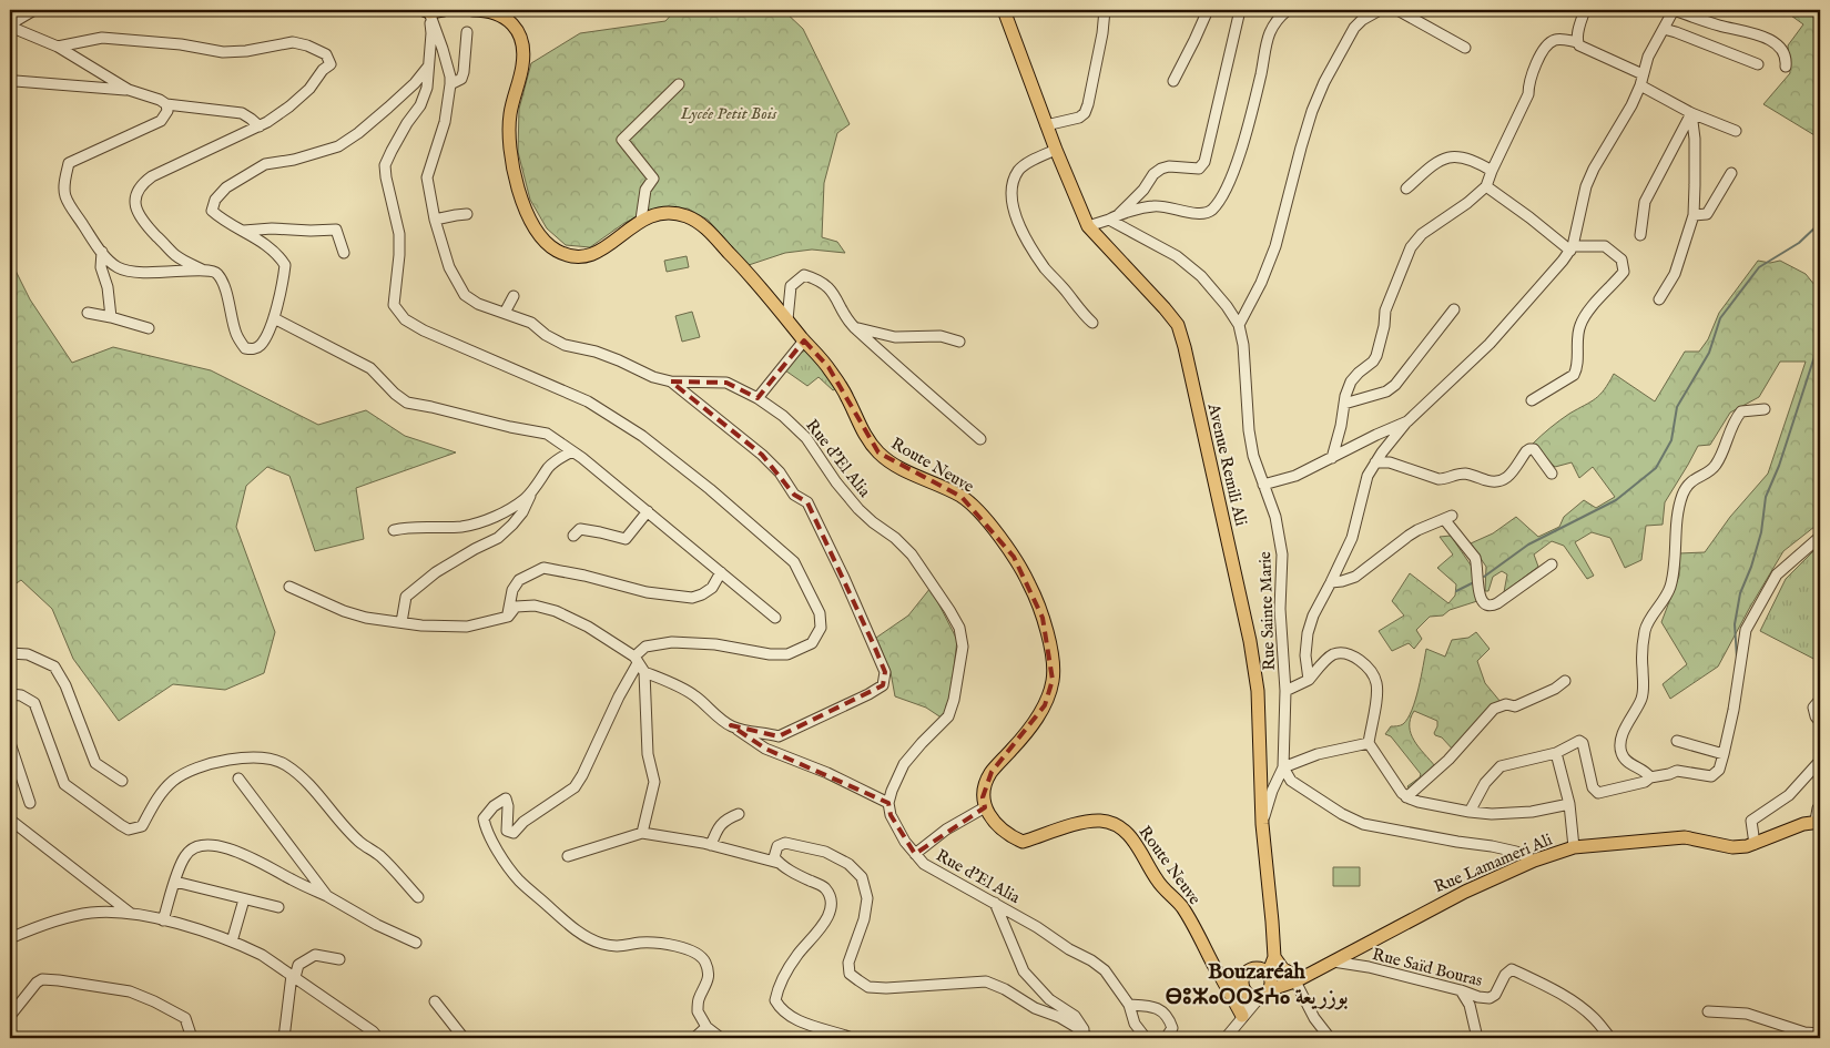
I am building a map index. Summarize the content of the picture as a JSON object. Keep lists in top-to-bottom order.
{
  "streets": {
    "main road": ["Route Neuve", "Avenue Remili Ali", "Rue Lamameri Ali"],
    "street": ["Rue d'El Alia", "Rue Sainte Marie", "Rue Saïd Bouras"]
  },
  "crossings": [
    ["Avenue Remili Ali", "Rue Sainte Marie"],
    ["Avenue Remili Ali", "Rue Lamameri Ali"],
    ["Rue Lamameri Ali", "Rue Saïd Bouras"]
  ],
  "districts": ["Bouzaréah ⴱⵓⵣⴰⵔⵔⵉⵄⴰ بوزريعة"],
  "parks": ["Lycée Petit Bois"]
}
